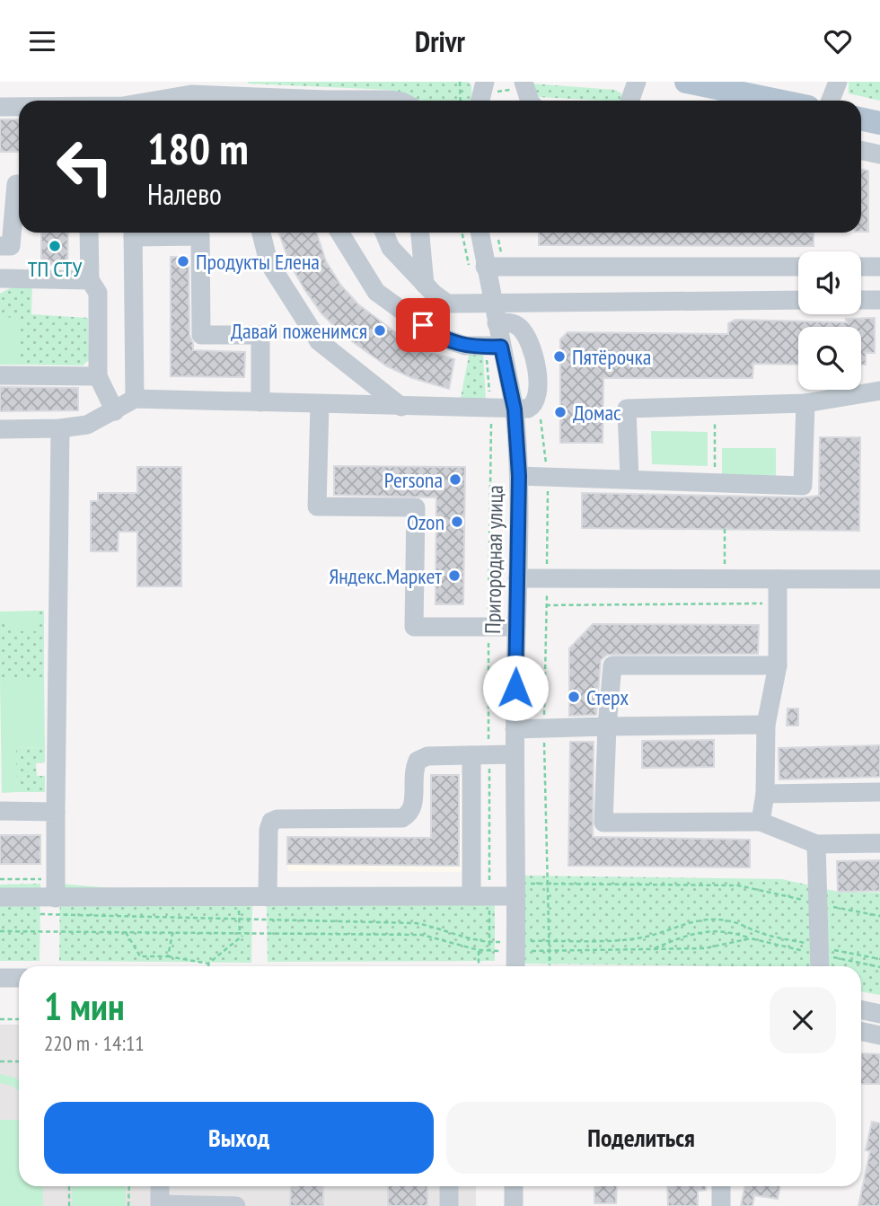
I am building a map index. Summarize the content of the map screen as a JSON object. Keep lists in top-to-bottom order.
{
  "streets": {
    "street": ["Пригородная улица"]
  },
  "places": [
    "ТП СТУ",
    "Продукты Елена",
    "Давай поженимся",
    "Пятёрочка",
    "Домас",
    "Persona",
    "Ozon",
    "Яндекс.Маркет",
    "Стерх"
  ],
  "page": {
    "header": "Drivr",
    "turn": ["180 m", "Налево"],
    "heading": ["1 мин", "220 m · 14:11"],
    "buttons": ["Выход", "Поделиться"]
  }
}
